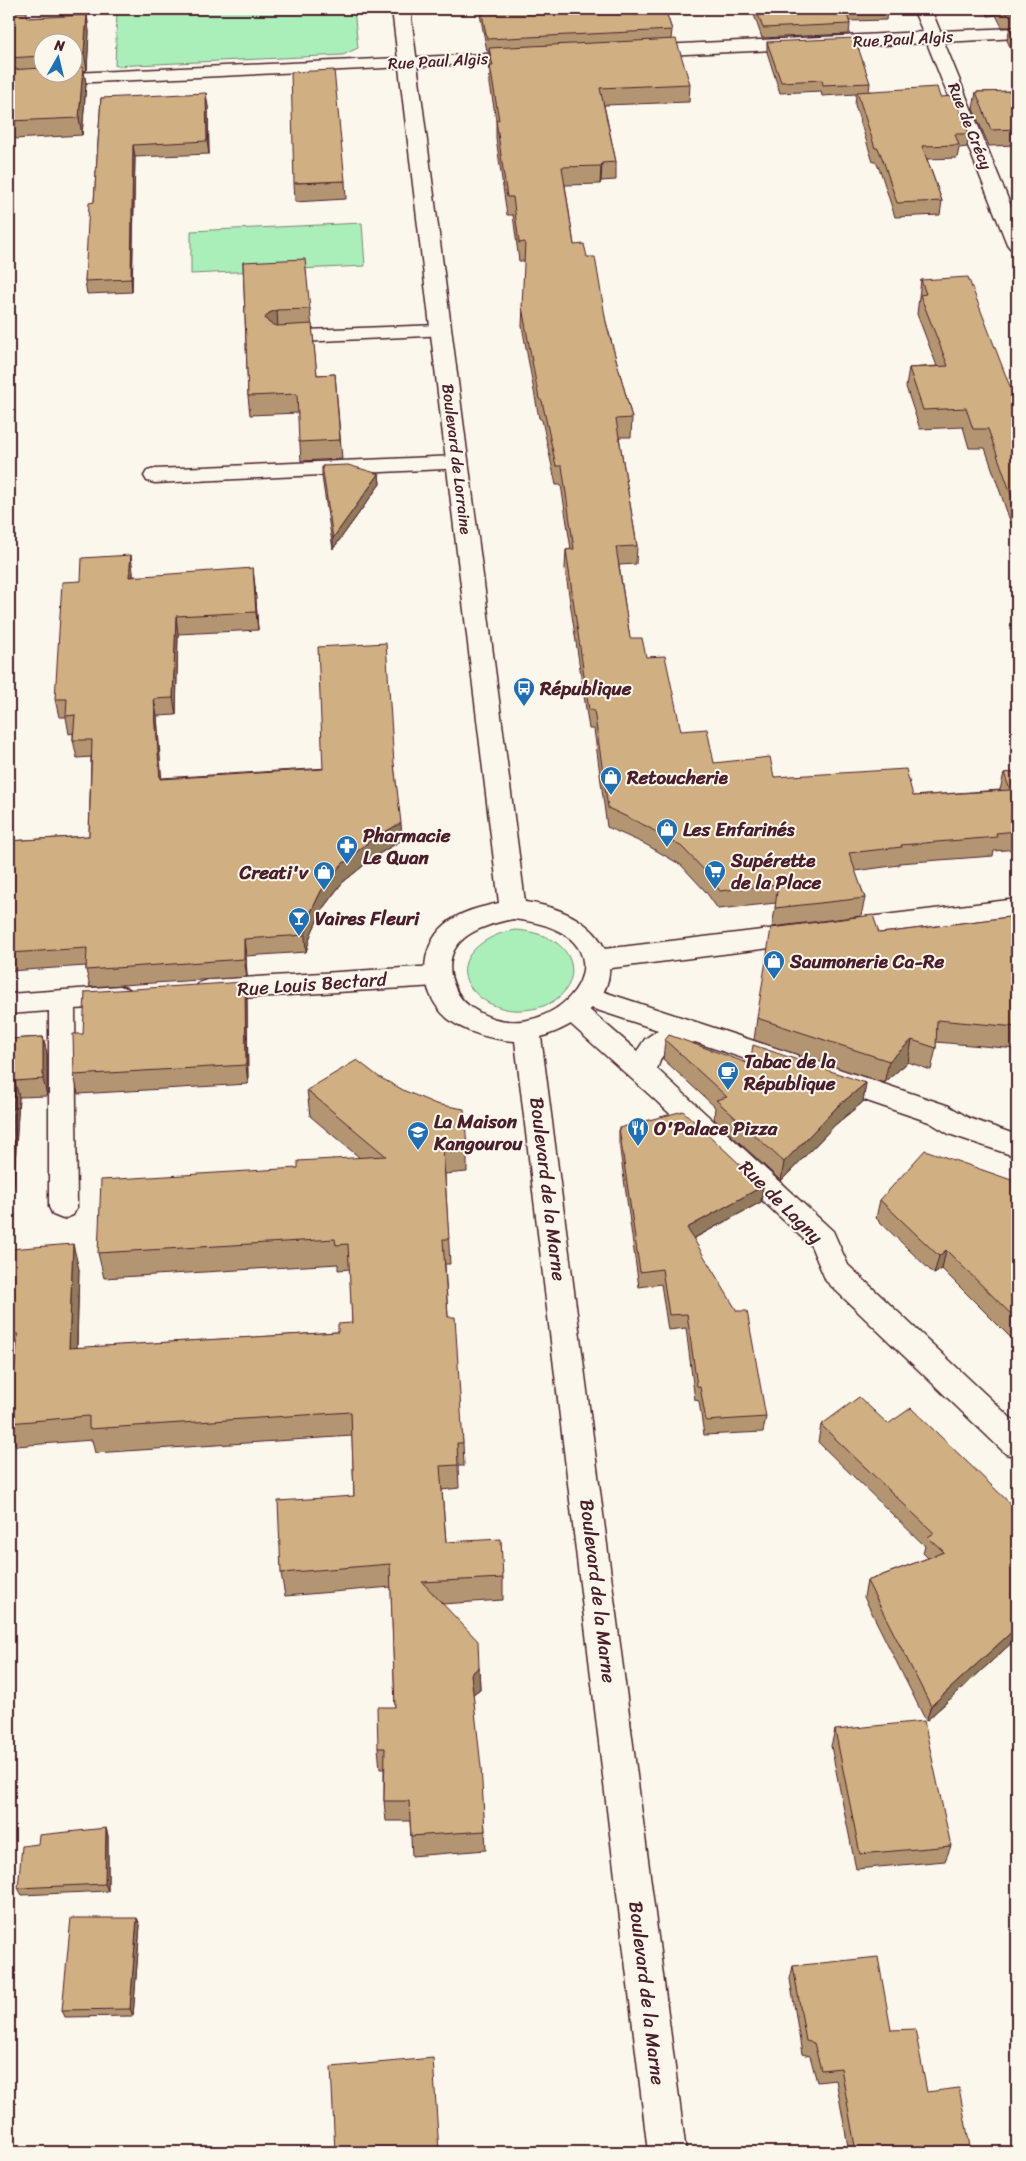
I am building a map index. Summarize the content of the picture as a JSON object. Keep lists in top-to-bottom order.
{
  "streets": {
    "street": [
      "Rue Paul Algis",
      "Rue de Crécy",
      "Boulevard de Lorraine",
      "Rue Louis Bectard",
      "Boulevard de la Marne",
      "Rue de Lagny"
    ]
  },
  "crossings": [
    ["Rue Paul Algis", "Rue de Crécy"],
    ["Rue Paul Algis", "Boulevard de Lorraine"],
    ["Boulevard de Lorraine", "Rue Louis Bectard"],
    ["Boulevard de Lorraine", "Boulevard de la Marne"],
    ["Boulevard de Lorraine", "Rue de Lagny"],
    ["Rue Louis Bectard", "Boulevard de la Marne"],
    ["Rue Louis Bectard", "Rue de Lagny"],
    ["Boulevard de la Marne", "Rue de Lagny"]
  ],
  "places": {
    "bus stop": ["République"],
    "shop": [
      "Retoucherie",
      "Les Enfarinés",
      "Creati'v",
      "Saumonerie Ca-Re"
    ],
    "pharmacy": ["Pharmacie Le Quan"],
    "supermarket": ["Supérette de la Place"],
    "bar": ["Vaires Fleuri"],
    "cafe": ["Tabac de la République"],
    "restaurant": ["O'Palace Pizza"],
    "school or university": ["La Maison Kangourou"]
  },
  "north": "top"
}
